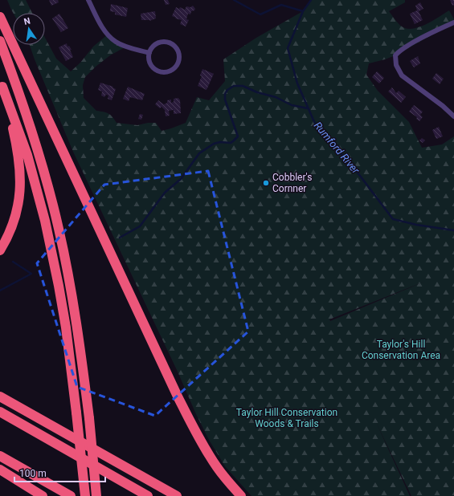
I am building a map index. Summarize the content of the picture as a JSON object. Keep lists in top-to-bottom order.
{
  "water": ["Rumford River"],
  "parks": ["Taylor's Hill Conservation Area", "Taylor Hill Conservation Woods & Trails"],
  "places": ["Cobbler's Cornner"],
  "scale_bar": "100 m",
  "north": "top"
}
